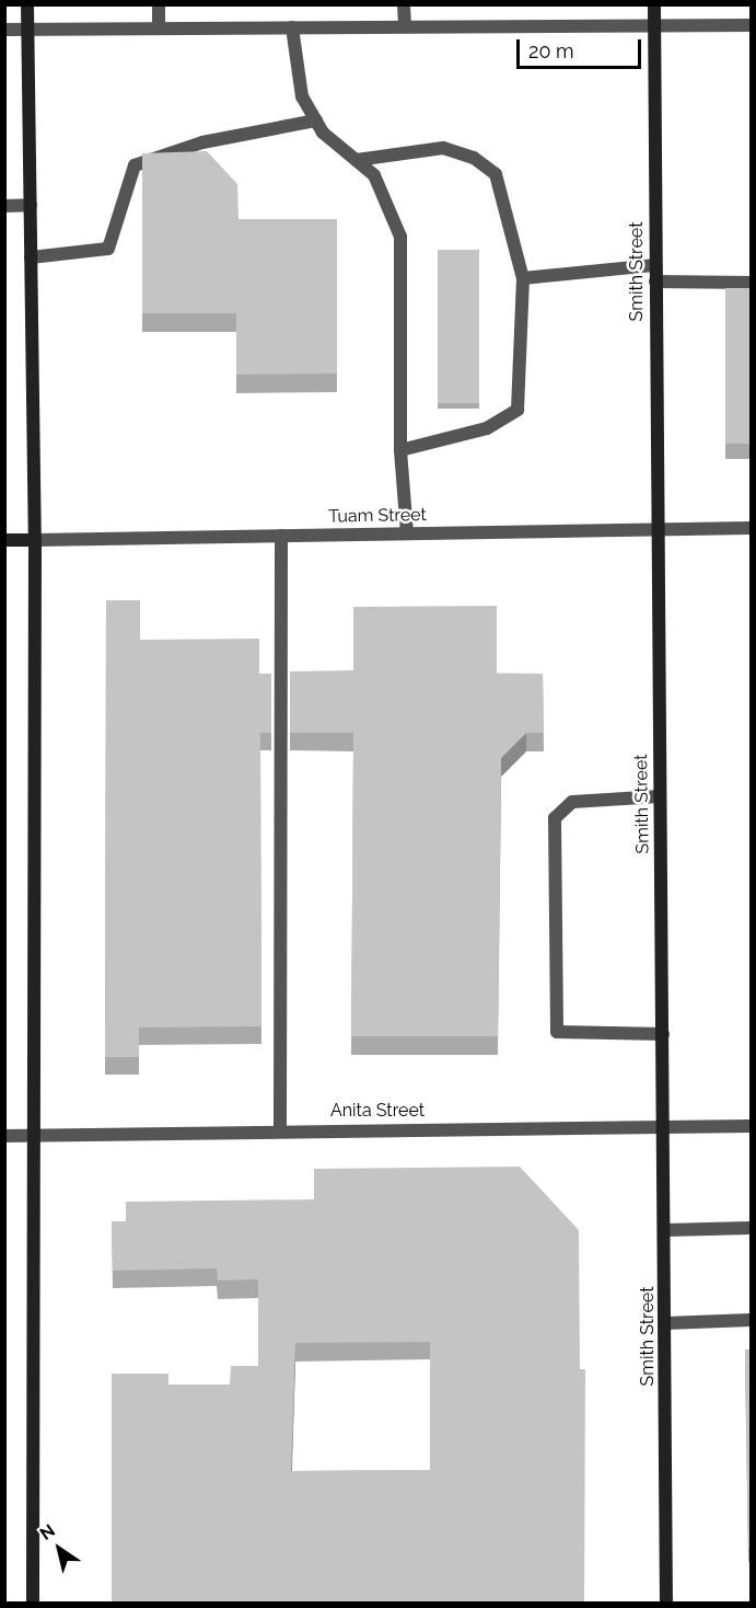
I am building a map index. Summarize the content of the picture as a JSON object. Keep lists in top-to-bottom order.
{
  "streets": {
    "main road": ["Smith Street", "Tuam Street"],
    "street": ["Anita Street"]
  },
  "crossings": [
    ["Smith Street", "Tuam Street"],
    ["Smith Street", "Anita Street"]
  ],
  "scale_bar": "20 m",
  "north": "top left"
}
